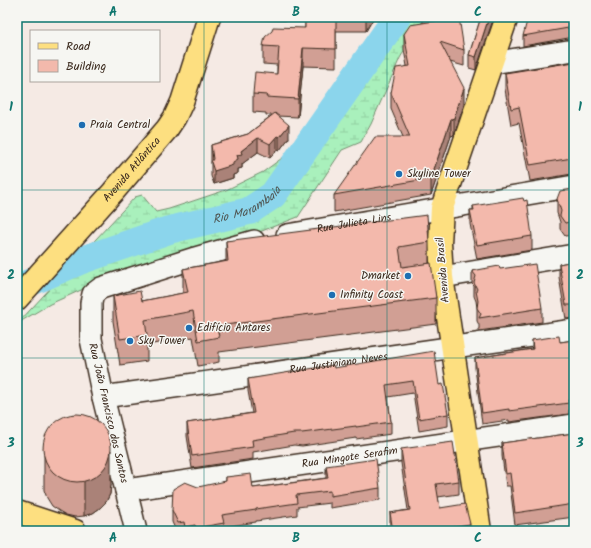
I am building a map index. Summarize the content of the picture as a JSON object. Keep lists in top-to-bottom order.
{
  "streets": {
    "main road": ["Avenida Atlântica", "Avenida Brasil"],
    "street": [
      "Rua Julieta Lins",
      "Rua Justiniano Neves",
      "Rua João Francisco dos Santos",
      "Rua Mingote Serafim"
    ]
  },
  "crossings": [
    ["Rua Julieta Lins", "Avenida Brasil"],
    ["Rua Julieta Lins", "Rua João Francisco dos Santos"],
    ["Avenida Brasil", "Rua Justiniano Neves"],
    ["Avenida Brasil", "Rua Mingote Serafim"],
    ["Rua Justiniano Neves", "Rua João Francisco dos Santos"],
    ["Rua João Francisco dos Santos", "Rua Mingote Serafim"]
  ],
  "water": ["Rio Marambaia"],
  "places": [
    "Praia Central",
    "Skyline Tower",
    "Dmarket",
    "Infinity Coast",
    "Edifício Antares",
    "Sky Tower"
  ],
  "legend": ["Road", "Building"],
  "grid": {
    "columns": ["A", "B", "C"],
    "rows": ["1", "2", "3"]
  }
}
